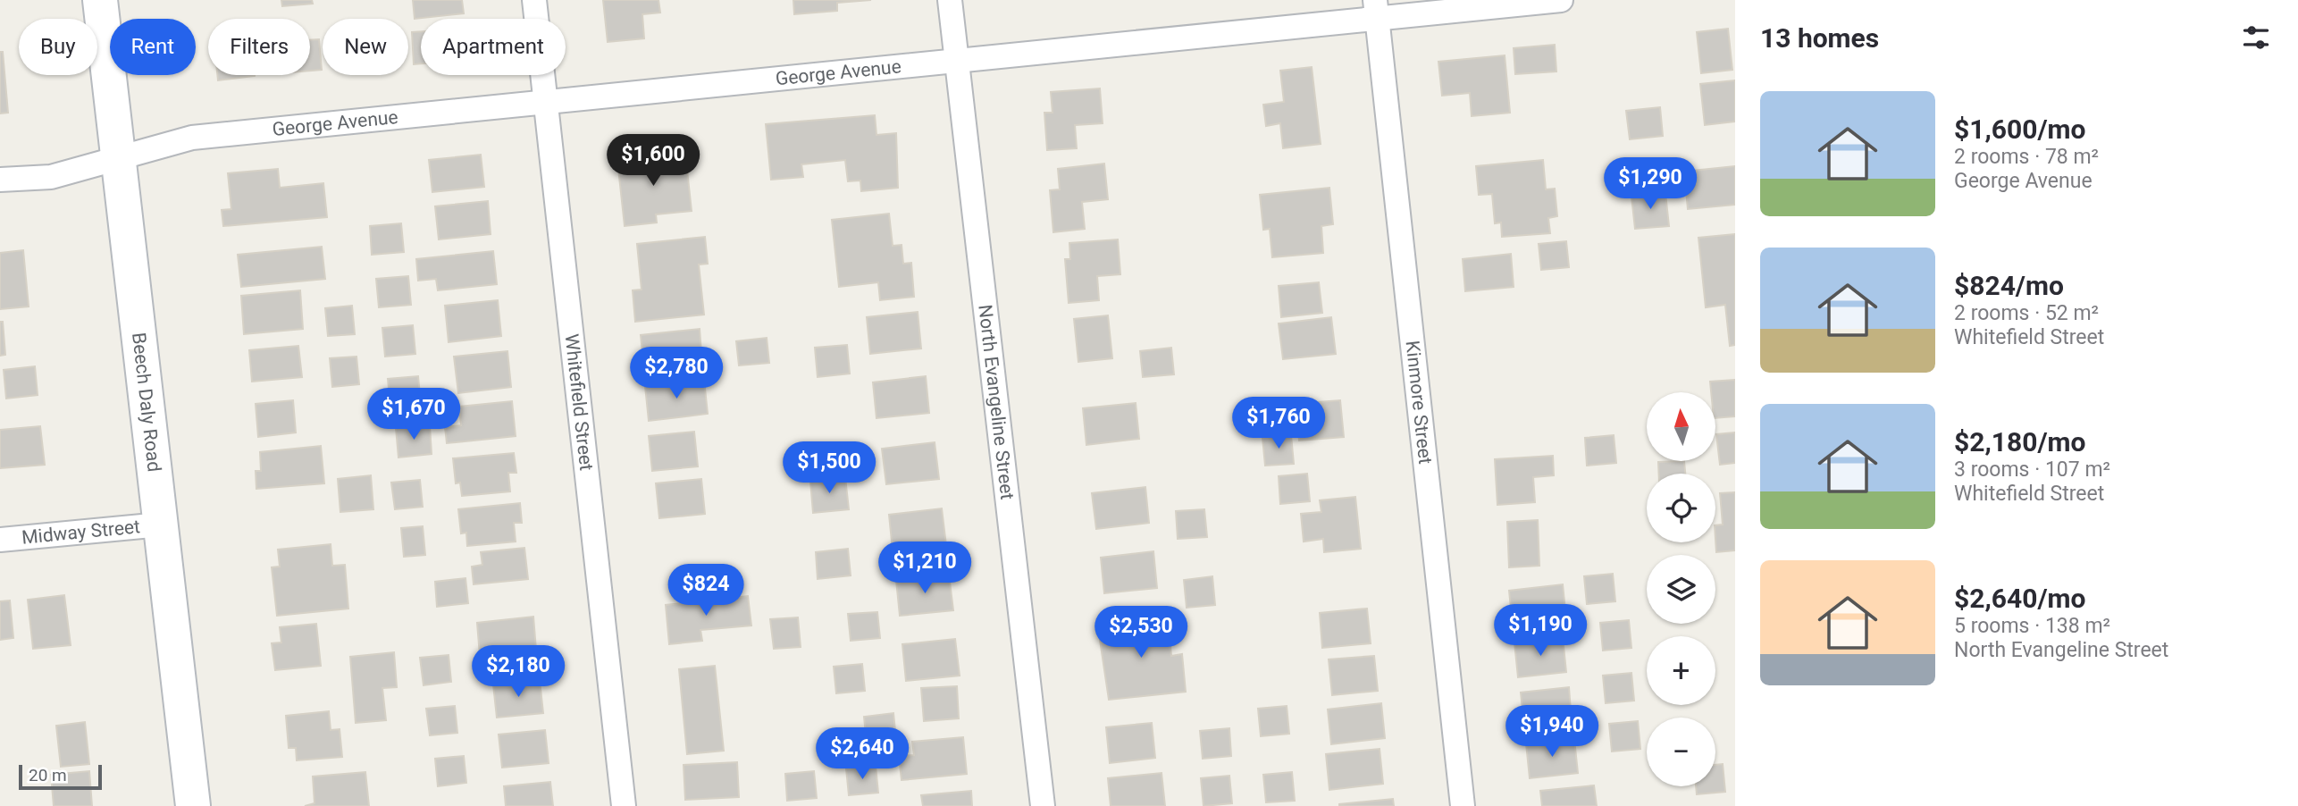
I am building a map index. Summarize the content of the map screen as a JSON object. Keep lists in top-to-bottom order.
{
  "streets": {
    "main road": ["Beech Daly Road"],
    "street": [
      "George Avenue",
      "Whitefield Street",
      "North Evangeline Street",
      "Kinmore Street",
      "Midway Street"
    ]
  },
  "crossings": [
    ["George Avenue", "Beech Daly Road"],
    ["George Avenue", "Whitefield Street"],
    ["George Avenue", "North Evangeline Street"],
    ["George Avenue", "Kinmore Street"],
    ["Beech Daly Road", "Midway Street"]
  ],
  "scale_bar": "20 m",
  "north": "top",
  "page": {
    "heading": "13 homes",
    "chip": [
      "Buy",
      "Rent",
      "Filters",
      "New",
      "Apartment"
    ],
    "list": [
      {
        "name": "$1,600/mo",
        "note": "2 rooms · 78 m² · George Avenue"
      },
      {
        "name": "$824/mo",
        "note": "2 rooms · 52 m² · Whitefield Street"
      },
      {
        "name": "$2,180/mo",
        "note": "3 rooms · 107 m² · Whitefield Street"
      },
      {
        "name": "$2,640/mo",
        "note": "5 rooms · 138 m² · North Evangeline Street"
      }
    ],
    "price": [
      "$1,600",
      "$1,290",
      "$2,780",
      "$1,670",
      "$1,760",
      "$1,500",
      "$1,210",
      "$824",
      "$1,190",
      "$2,530",
      "$2,180",
      "$1,940",
      "$2,640"
    ],
    "map_buttons": ["+", "−"],
    "scale": "20 m"
  }
}
